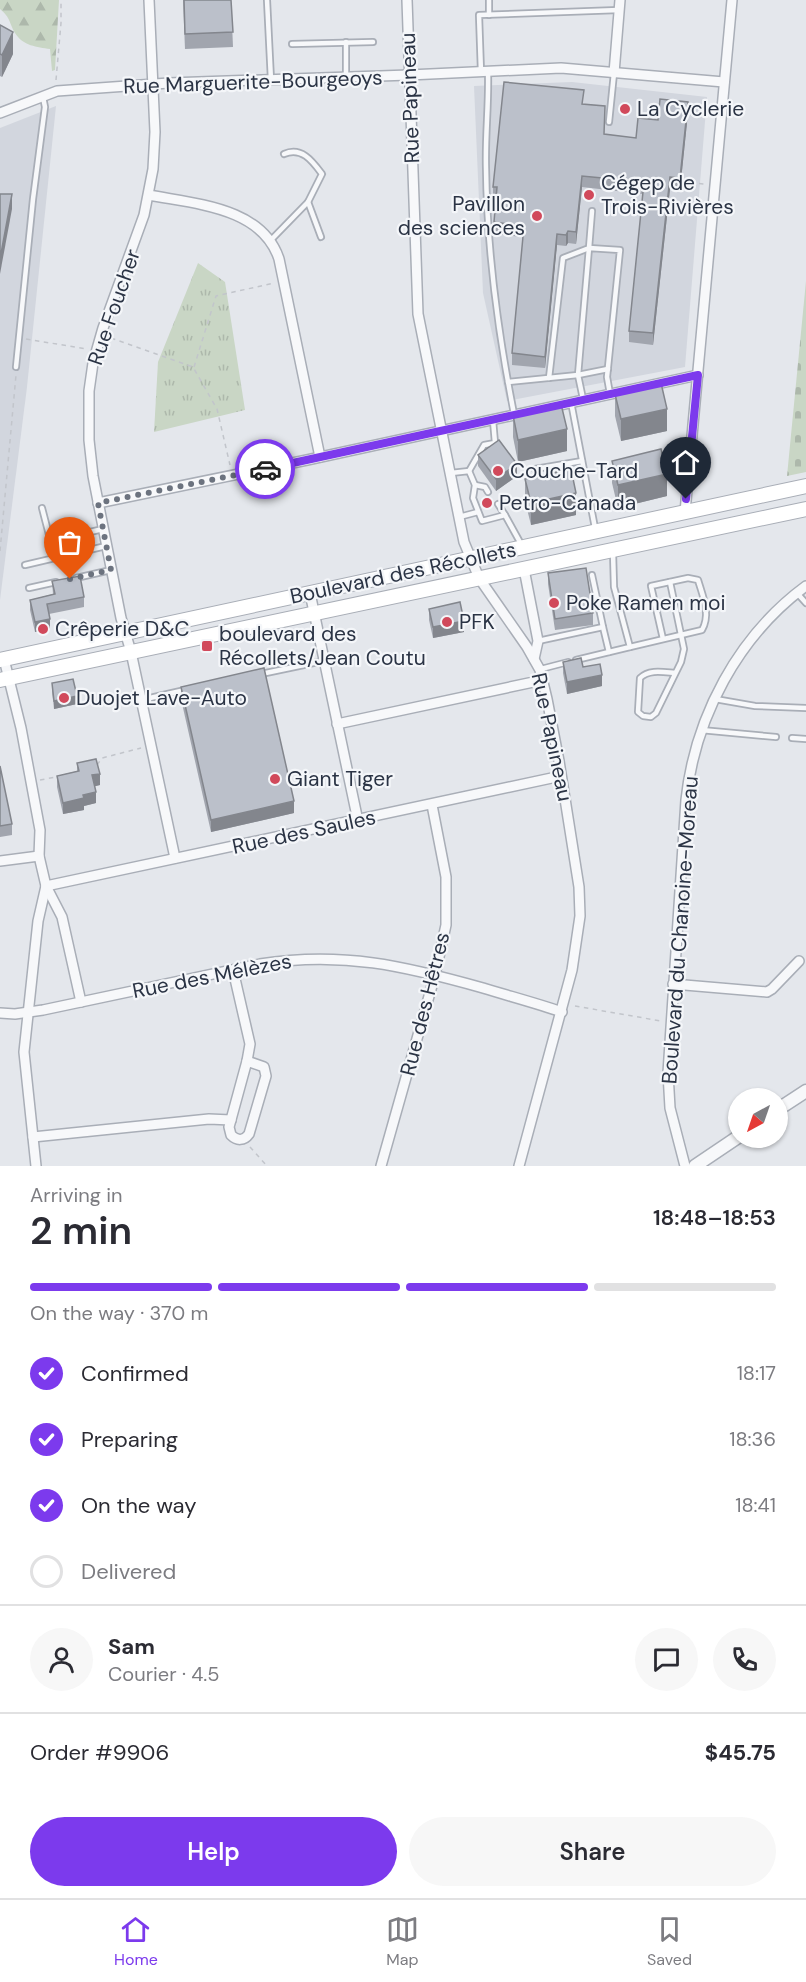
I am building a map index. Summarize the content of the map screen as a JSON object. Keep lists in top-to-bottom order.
{
  "streets": {
    "main road": ["Boulevard des Récollets"],
    "street": [
      "Rue Marguerite-Bourgeoys",
      "Rue Papineau",
      "Rue Foucher",
      "Rue des Saules",
      "Boulevard du Chanoine-Moreau",
      "Rue des Mélèzes",
      "Rue des Hêtres"
    ]
  },
  "crossings": [
    ["Rue Marguerite-Bourgeoys", "Rue Papineau"],
    ["Rue Marguerite-Bourgeoys", "Rue Foucher"],
    ["Rue Papineau", "Boulevard des Récollets"],
    ["Rue Papineau", "Rue des Saules"],
    ["Rue Papineau", "Rue des Mélèzes"],
    ["Rue Foucher", "Boulevard des Récollets"],
    ["Rue Foucher", "Rue des Saules"],
    ["Rue des Saules", "Rue des Hêtres"],
    ["Rue des Mélèzes", "Rue des Hêtres"]
  ],
  "places": {
    "other": [
      "La Cyclerie",
      "Cégep de Trois-Rivières",
      "Pavillon des sciences",
      "Couche-Tard",
      "Petro-Canada",
      "Poke Ramen moi",
      "PFK",
      "Crêperie D&C",
      "Duojet Lave-Auto",
      "Giant Tiger"
    ],
    "transit": ["boulevard des Récollets/Jean Coutu"]
  },
  "north": "bottom left",
  "page": {
    "heading": ["2 min", "Arriving in", "18:48–18:53"],
    "panel": [
      "Sam",
      "Courier · 4.5",
      "Order #9906",
      "$45.75"
    ],
    "bar": "On the way · 370 m",
    "list": [
      ["Confirmed", "18:17"],
      ["Preparing", "18:36"],
      ["On the way", "18:41"],
      "Delivered"
    ],
    "buttons": ["Help", "Share"],
    "tabs": ["Home", "Map", "Saved"]
  }
}
